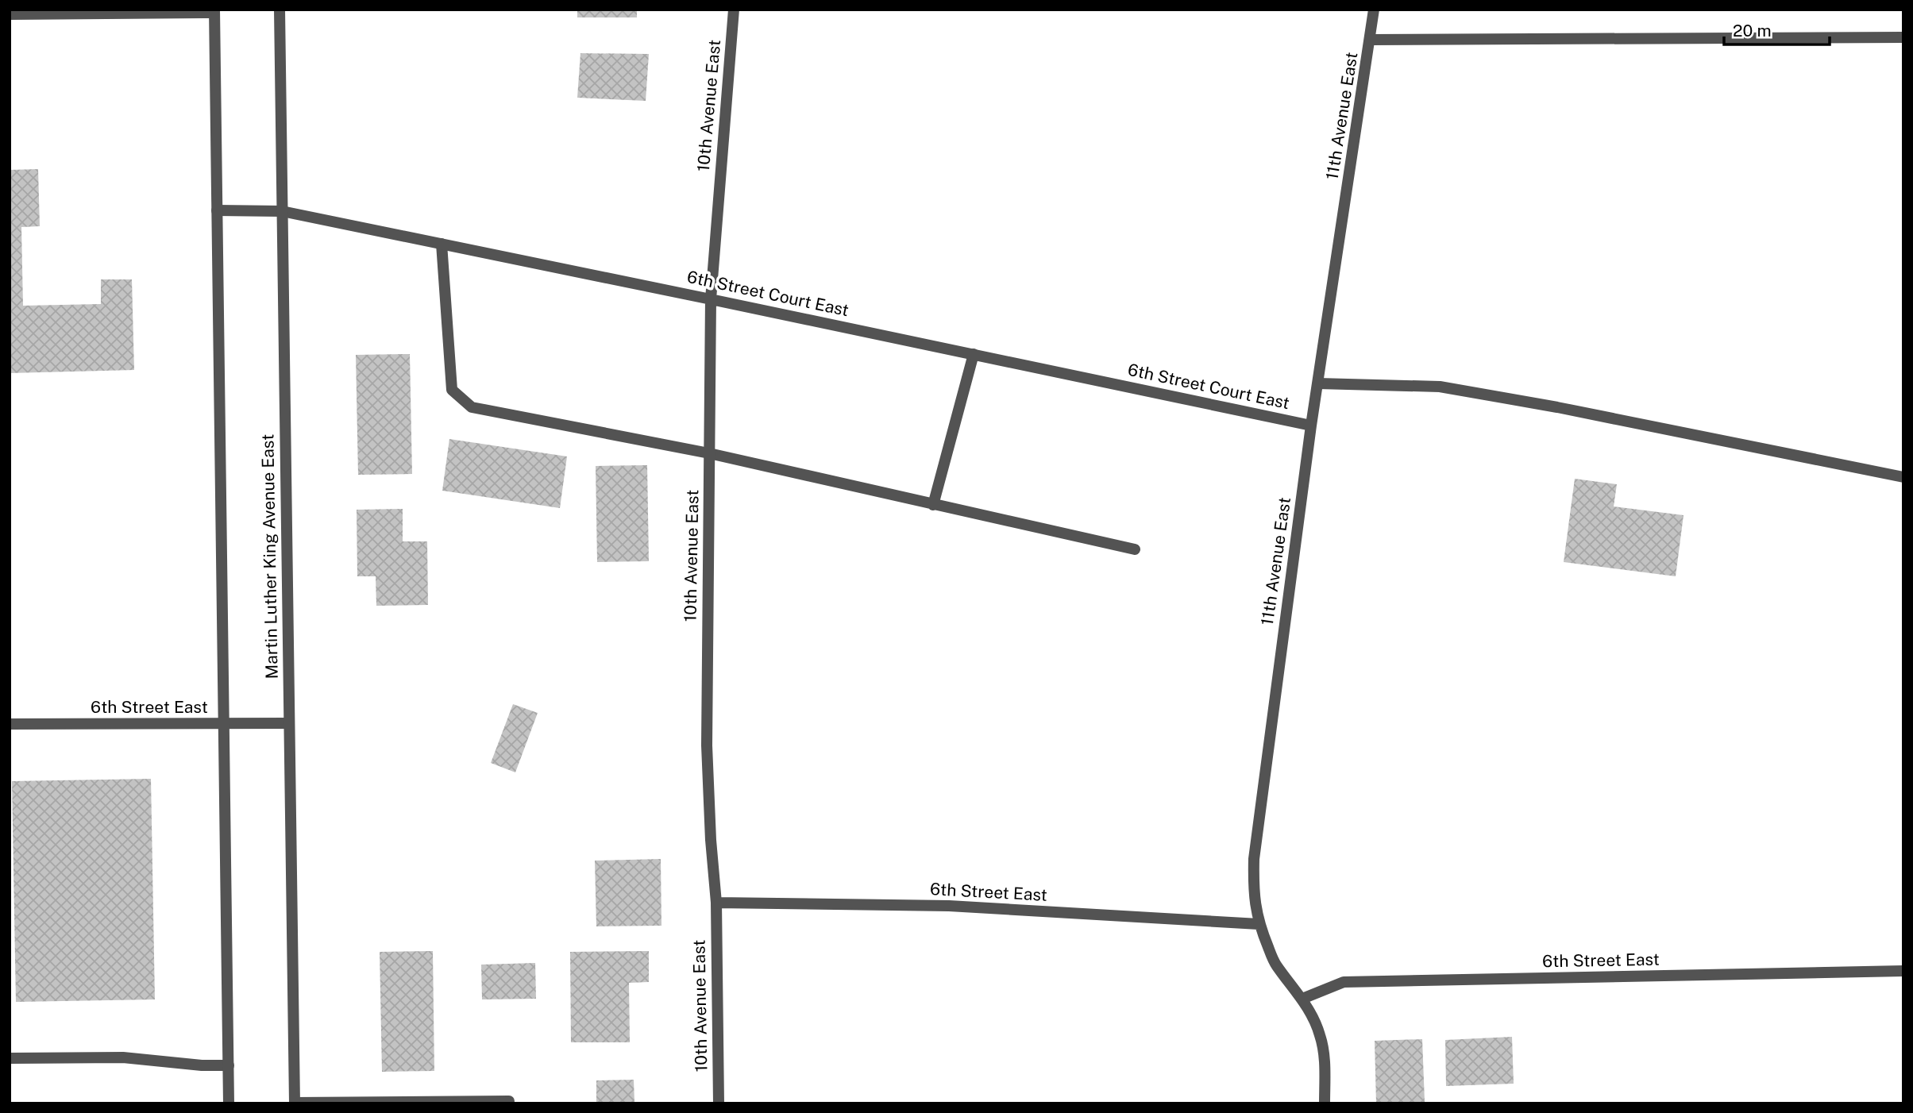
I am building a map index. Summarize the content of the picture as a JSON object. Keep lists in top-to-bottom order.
{
  "streets": {
    "street": [
      "10th Avenue East",
      "11th Avenue East",
      "6th Street Court East",
      "Martin Luther King Avenue East",
      "6th Street East"
    ]
  },
  "crossings": [
    ["10th Avenue East", "6th Street Court East"],
    ["10th Avenue East", "6th Street East"],
    ["11th Avenue East", "6th Street Court East"],
    ["11th Avenue East", "6th Street East"],
    ["6th Street Court East", "Martin Luther King Avenue East"],
    ["Martin Luther King Avenue East", "6th Street East"]
  ],
  "scale_bar": "20 m"
}
